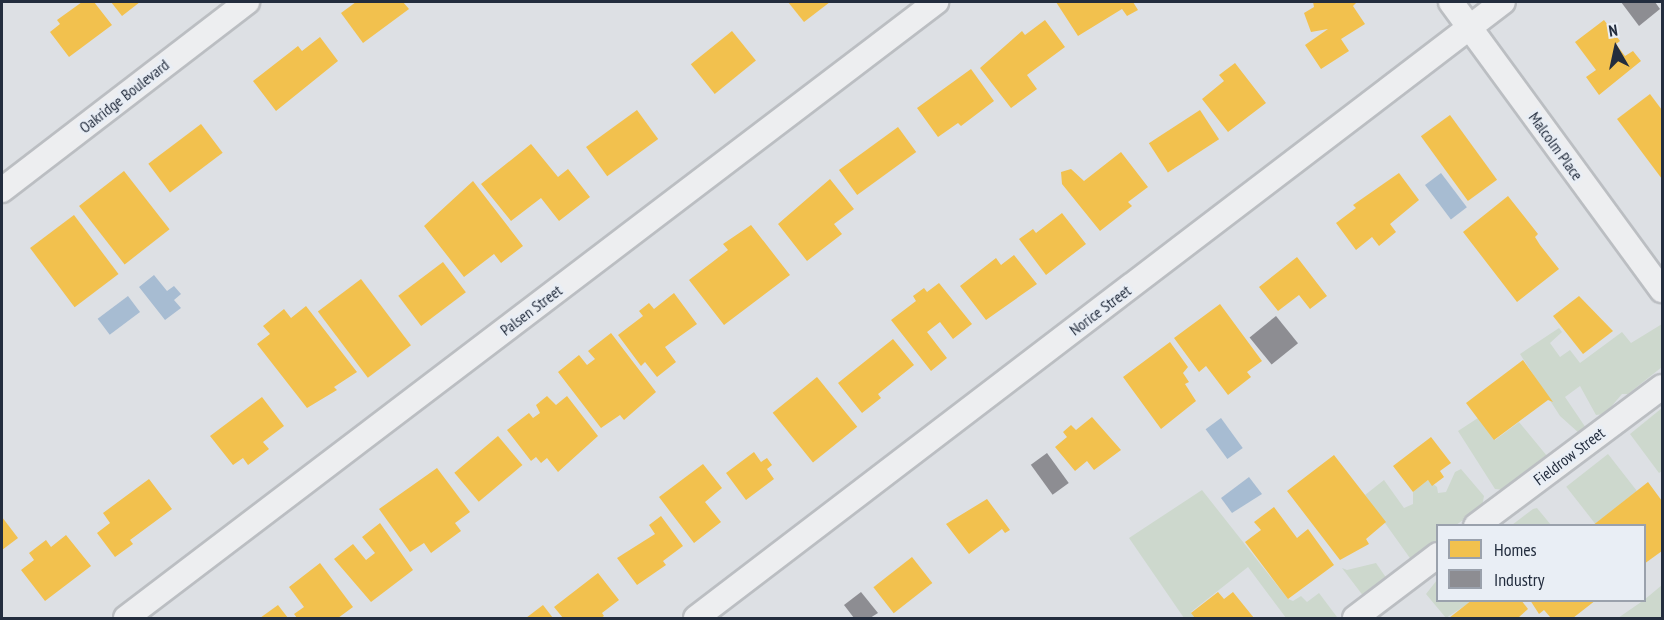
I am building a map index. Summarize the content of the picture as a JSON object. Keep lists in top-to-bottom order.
{
  "streets": {
    "street": [
      "Oakridge Boulevard",
      "Malcolm Place",
      "Palsen Street",
      "Norice Street",
      "Fieldrow Street"
    ]
  },
  "crossings": [
    ["Malcolm Place", "Norice Street"]
  ],
  "legend": ["Homes", "Industry"],
  "north": "top"
}
